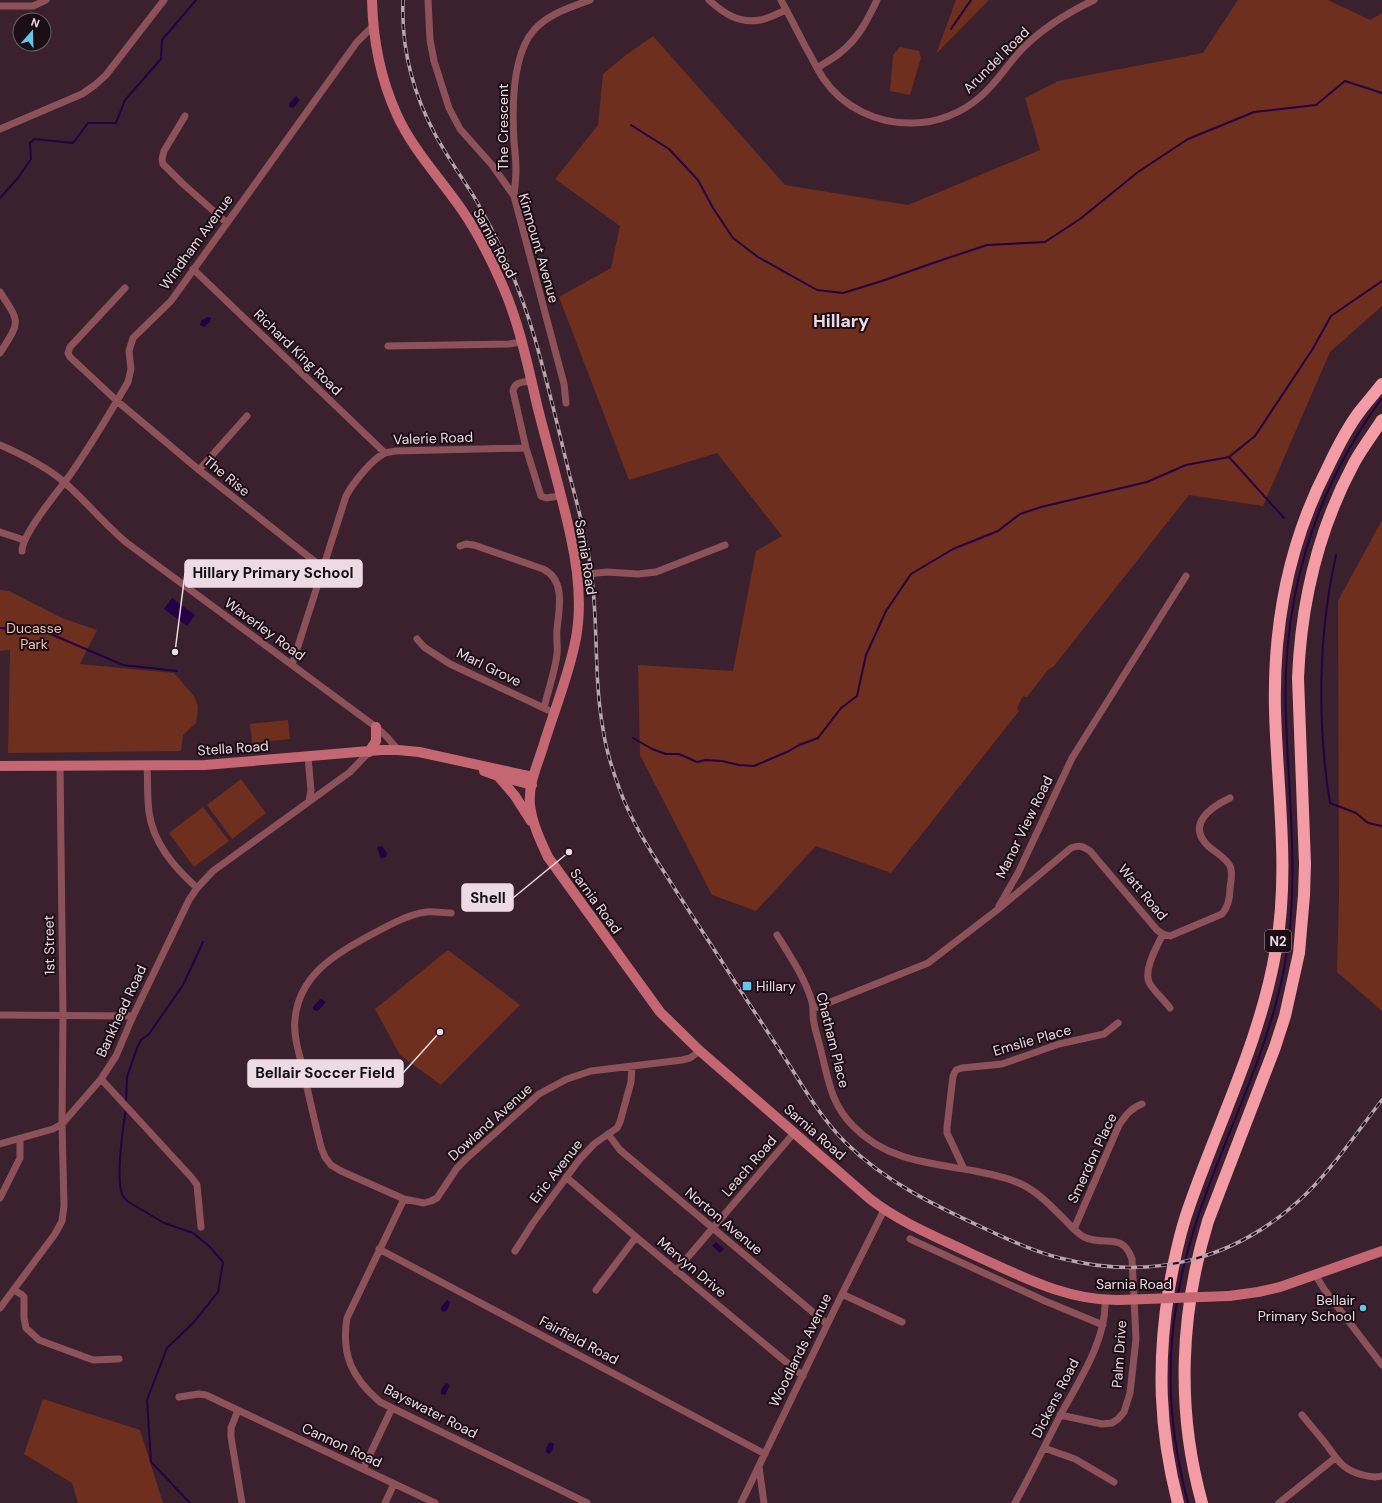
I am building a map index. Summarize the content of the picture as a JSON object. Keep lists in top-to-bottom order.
{
  "streets": {
    "highway": ["N2"],
    "main road": ["Sarnia Road", "Stella Road"],
    "street": [
      "Arundel Road",
      "The Crescent",
      "Windham Avenue",
      "Kinmount Avenue",
      "Richard King Road",
      "Valerie Road",
      "The Rise",
      "Waverley Road",
      "Marl Grove",
      "Manor View Road",
      "Watt Road",
      "1st Street",
      "Bankhead Road",
      "Chatham Place",
      "Emslie Place",
      "Dowland Avenue",
      "Smerdon Place",
      "Leach Road",
      "Eric Avenue",
      "Norton Avenue",
      "Mervyn Drive",
      "Fairfield Road",
      "Woodlands Avenue",
      "Palm Drive",
      "Dickens Road",
      "Bayswater Road",
      "Cannon Road"
    ]
  },
  "crossings": [
    ["The Crescent", "Kinmount Avenue"],
    ["Windham Avenue", "Sarnia Road"],
    ["Windham Avenue", "Richard King Road"],
    ["Windham Avenue", "The Rise"],
    ["Windham Avenue", "Waverley Road"],
    ["Sarnia Road", "Marl Grove"],
    ["Sarnia Road", "Stella Road"],
    ["Sarnia Road", "Dowland Avenue"],
    ["Sarnia Road", "Leach Road"],
    ["Sarnia Road", "Woodlands Avenue"],
    ["Sarnia Road", "Dickens Road"],
    ["Richard King Road", "Valerie Road"],
    ["Valerie Road", "The Rise"],
    ["Valerie Road", "Waverley Road"],
    ["Waverley Road", "Stella Road"],
    ["Stella Road", "1st Street"],
    ["Stella Road", "Bankhead Road"],
    ["Manor View Road", "Watt Road"],
    ["Manor View Road", "Chatham Place"],
    ["1st Street", "Bankhead Road"],
    ["Chatham Place", "Emslie Place"],
    ["Chatham Place", "Palm Drive"],
    ["Emslie Place", "Palm Drive"],
    ["Dowland Avenue", "Eric Avenue"],
    ["Dowland Avenue", "Bayswater Road"],
    ["Smerdon Place", "Palm Drive"],
    ["Leach Road", "Norton Avenue"],
    ["Leach Road", "Mervyn Drive"],
    ["Eric Avenue", "Norton Avenue"],
    ["Eric Avenue", "Mervyn Drive"],
    ["Norton Avenue", "Woodlands Avenue"],
    ["Mervyn Drive", "Woodlands Avenue"],
    ["Fairfield Road", "Woodlands Avenue"],
    ["Fairfield Road", "Bayswater Road"],
    ["Palm Drive", "Dickens Road"]
  ],
  "districts": ["Hillary"],
  "parks": ["Ducasse Park"],
  "places": {
    "other": [
      "Hillary Primary School",
      "Shell",
      "Bellair Soccer Field",
      "Bellair Primary School"
    ],
    "transit": ["Hillary"]
  },
  "north": "top"
}
